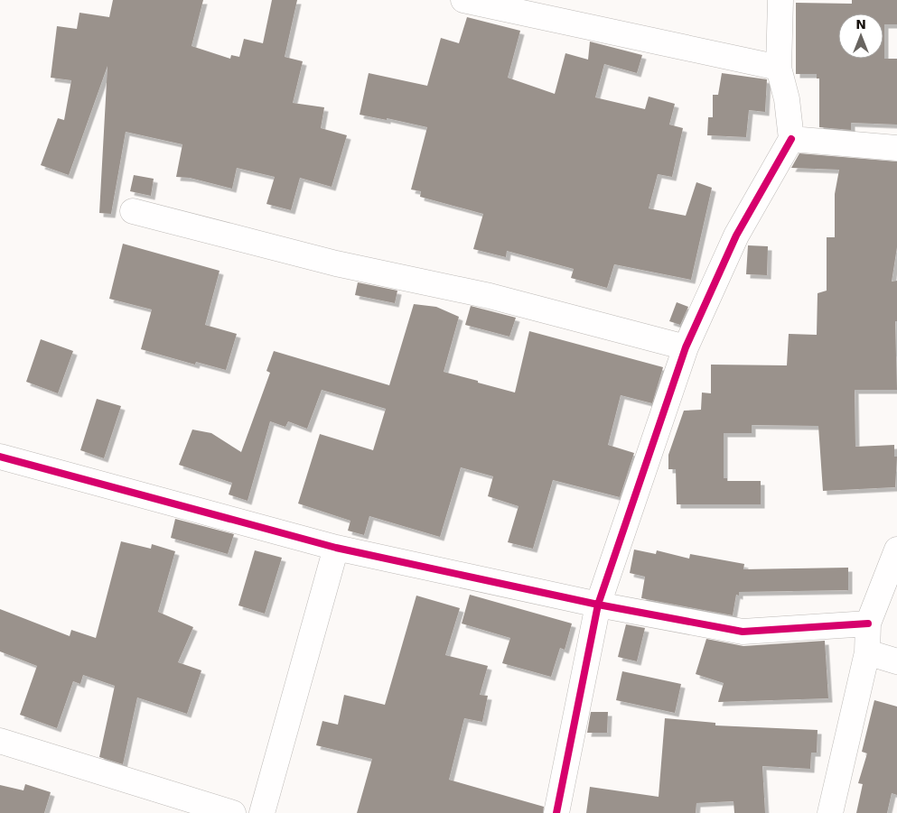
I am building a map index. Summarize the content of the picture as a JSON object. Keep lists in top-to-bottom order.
{
  "north": "top"
}
